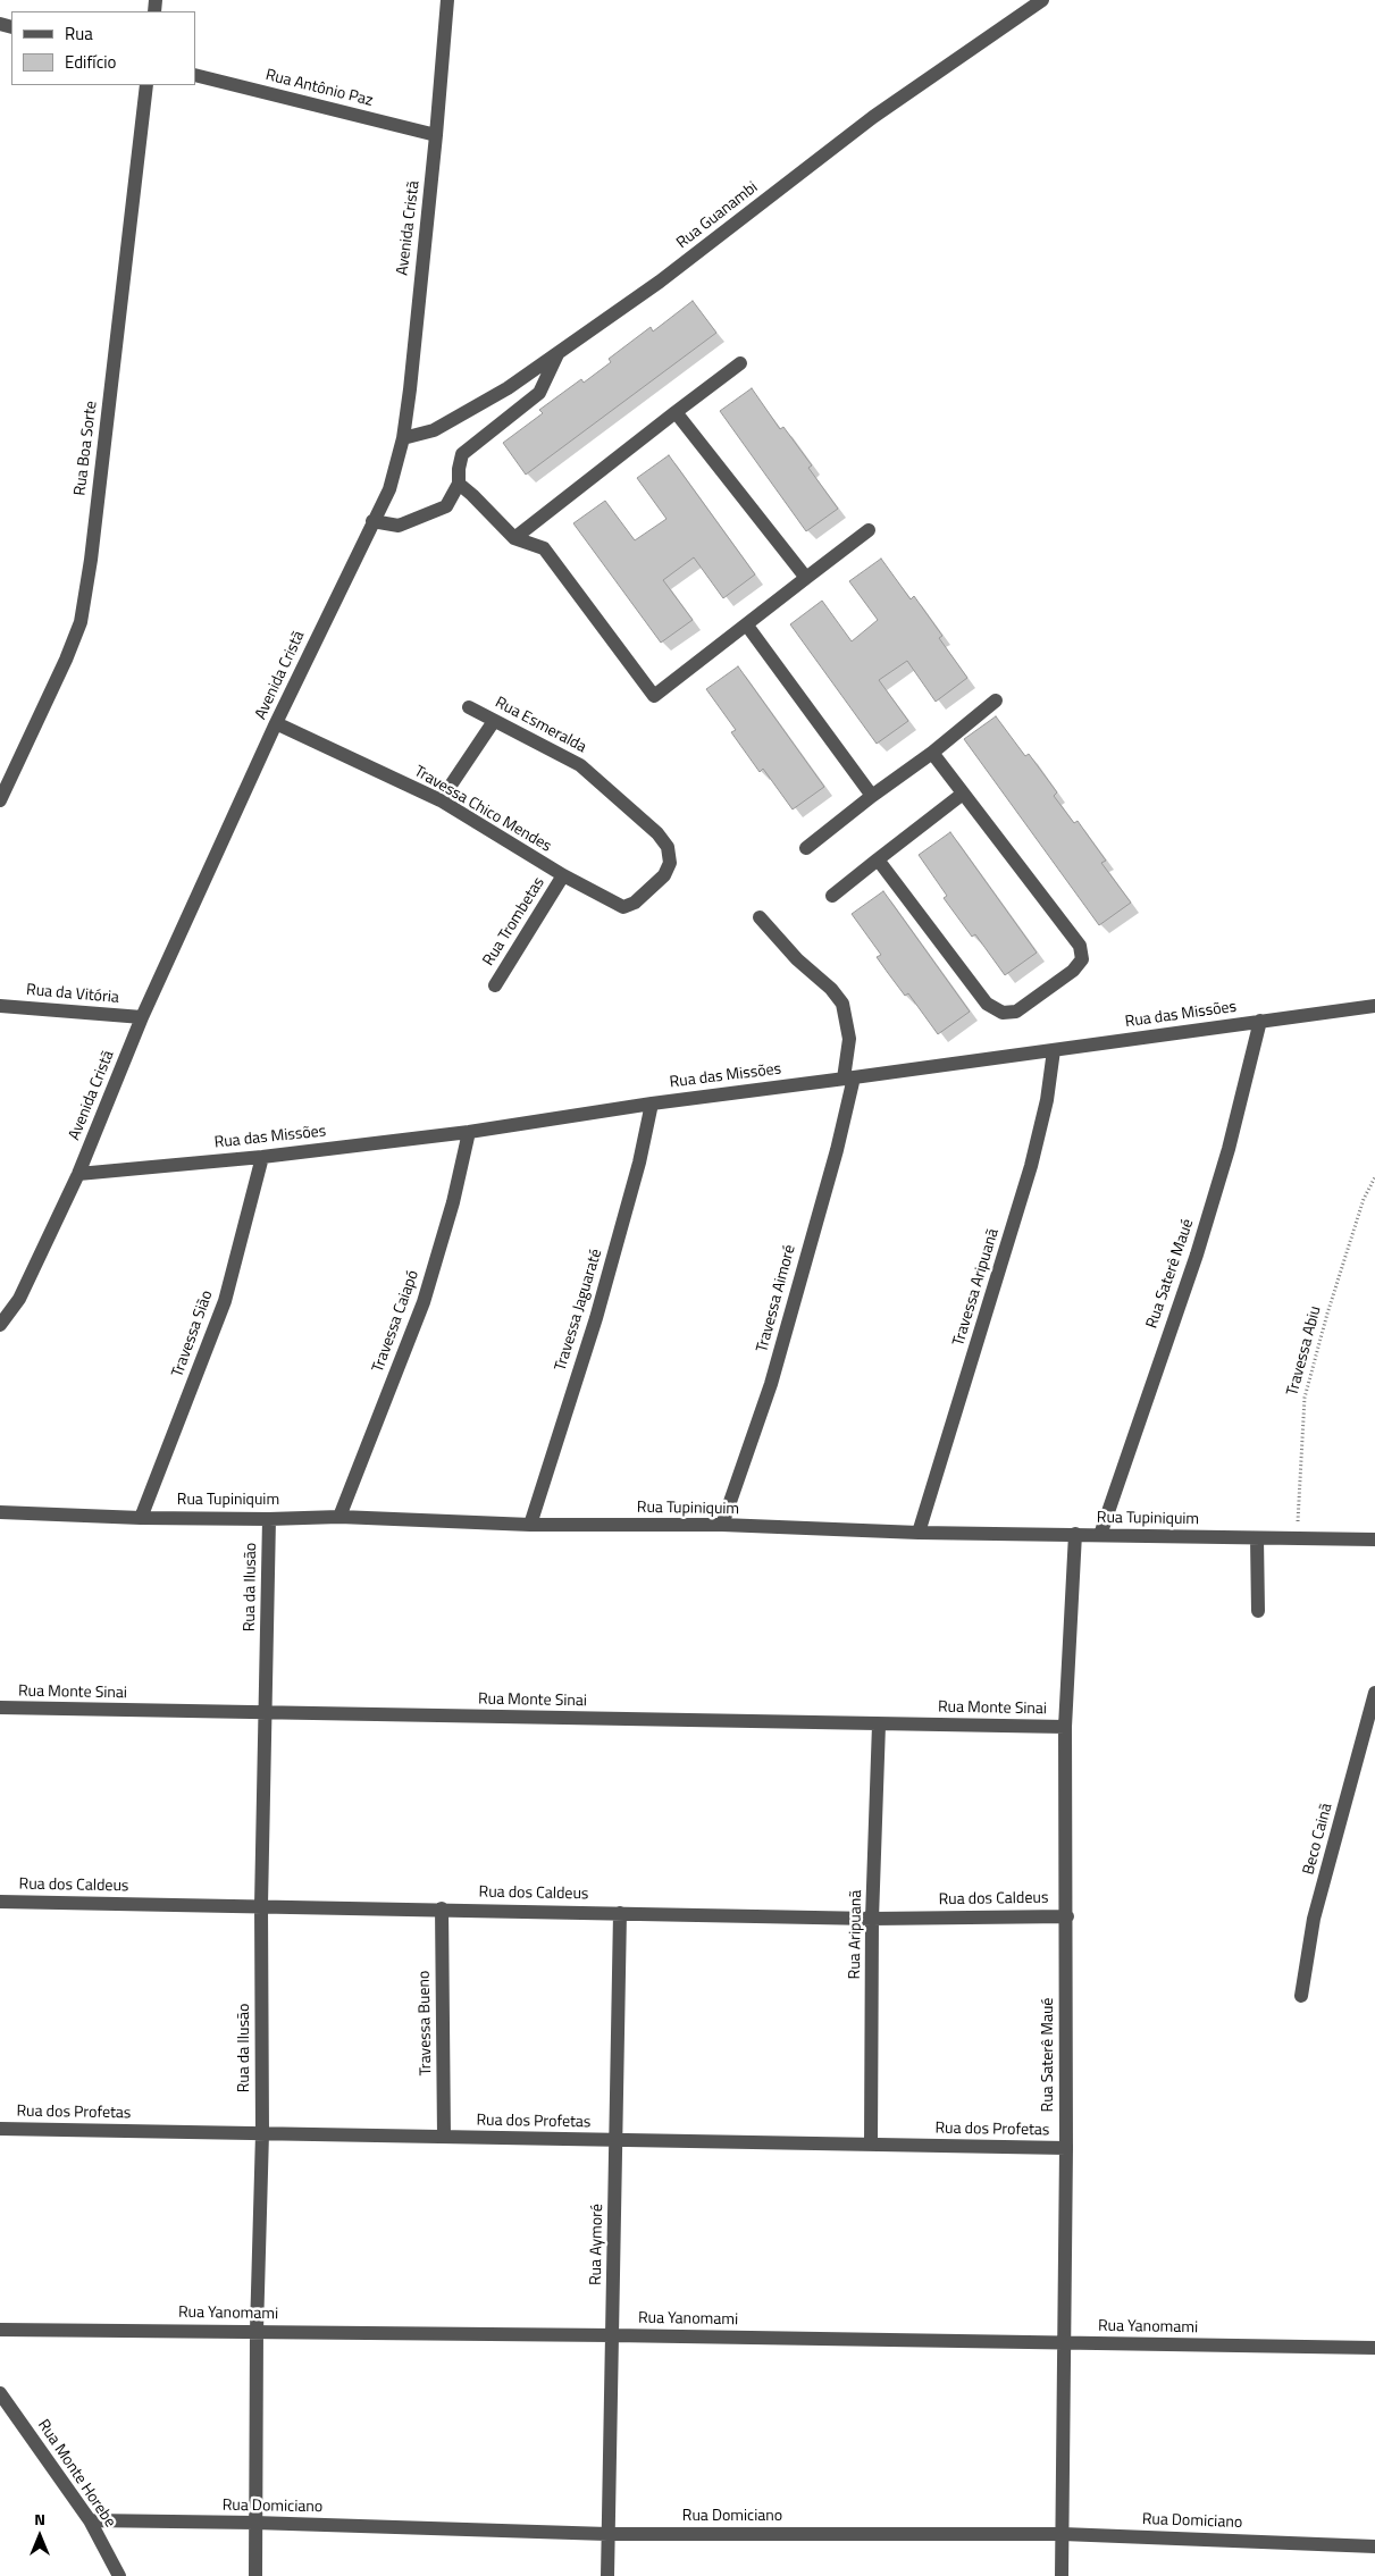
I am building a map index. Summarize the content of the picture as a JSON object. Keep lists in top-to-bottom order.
{
  "streets": {
    "street": [
      "Rua Antônio Paz",
      "Rua Guanambi",
      "Avenida Cristã",
      "Rua Boa Sorte",
      "Rua Esmeralda",
      "Travessa Chico Mendes",
      "Rua Trombetas",
      "Rua da Vitória",
      "Rua das Missões",
      "Rua Saterê Maué",
      "Travessa Aripuanã",
      "Travessa Aimoré",
      "Travessa Jaguaraté",
      "Travessa Caiapó",
      "Travessa Sião",
      "Rua Tupiniquim",
      "Rua da Ilusão",
      "Rua Monte Sinai",
      "Beco Cainã",
      "Rua dos Caldeus",
      "Rua Aripuanã",
      "Travessa Bueno",
      "Rua dos Profetas",
      "Rua Aymoré",
      "Rua Yanomami",
      "Rua Monte Horebe",
      "Rua Domiciano"
    ],
    "path": ["Travessa Abiu"]
  },
  "crossings": [
    ["Rua Antônio Paz", "Avenida Cristã"],
    ["Rua Guanambi", "Avenida Cristã"],
    ["Avenida Cristã", "Travessa Chico Mendes"],
    ["Avenida Cristã", "Rua da Vitória"],
    ["Avenida Cristã", "Rua das Missões"],
    ["Rua Esmeralda", "Travessa Chico Mendes"],
    ["Travessa Chico Mendes", "Rua Trombetas"],
    ["Rua das Missões", "Rua Saterê Maué"],
    ["Rua das Missões", "Travessa Aripuanã"],
    ["Rua das Missões", "Travessa Aimoré"],
    ["Rua das Missões", "Travessa Jaguaraté"],
    ["Rua das Missões", "Travessa Caiapó"],
    ["Rua das Missões", "Travessa Sião"],
    ["Rua Saterê Maué", "Rua Tupiniquim"],
    ["Rua Saterê Maué", "Rua Monte Sinai"],
    ["Rua Saterê Maué", "Rua dos Caldeus"],
    ["Rua Saterê Maué", "Rua dos Profetas"],
    ["Rua Saterê Maué", "Rua Yanomami"],
    ["Rua Saterê Maué", "Rua Domiciano"],
    ["Travessa Aripuanã", "Rua Tupiniquim"],
    ["Travessa Aimoré", "Rua Tupiniquim"],
    ["Travessa Jaguaraté", "Rua Tupiniquim"],
    ["Travessa Caiapó", "Rua Tupiniquim"],
    ["Travessa Sião", "Rua Tupiniquim"],
    ["Travessa Abiu", "Rua Tupiniquim"],
    ["Rua Tupiniquim", "Rua da Ilusão"],
    ["Rua da Ilusão", "Rua Monte Sinai"],
    ["Rua da Ilusão", "Rua dos Caldeus"],
    ["Rua da Ilusão", "Rua dos Profetas"],
    ["Rua da Ilusão", "Rua Yanomami"],
    ["Rua da Ilusão", "Rua Domiciano"],
    ["Rua Monte Sinai", "Rua Aripuanã"],
    ["Rua dos Caldeus", "Rua Aripuanã"],
    ["Rua dos Caldeus", "Travessa Bueno"],
    ["Rua dos Caldeus", "Rua Aymoré"],
    ["Rua Aripuanã", "Rua dos Profetas"],
    ["Travessa Bueno", "Rua dos Profetas"],
    ["Rua dos Profetas", "Rua Aymoré"],
    ["Rua Aymoré", "Rua Yanomami"],
    ["Rua Aymoré", "Rua Domiciano"],
    ["Rua Monte Horebe", "Rua Domiciano"]
  ],
  "legend": ["Rua", "Edifício"],
  "north": "top"
}
